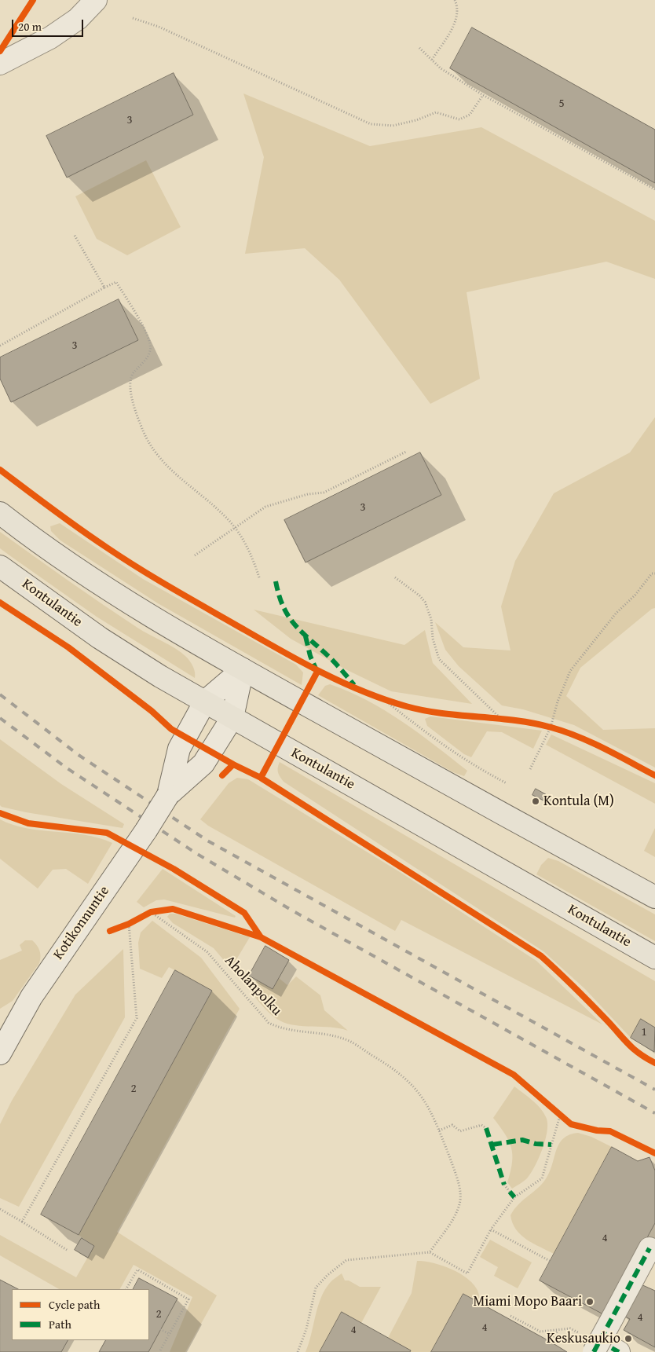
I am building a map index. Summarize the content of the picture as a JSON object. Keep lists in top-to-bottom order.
{
  "streets": {
    "main road": ["Kontulantie"],
    "street": ["Kotikonnuntie"],
    "path": ["Aholanpolku"]
  },
  "crossings": [
    ["Kontulantie", "Kotikonnuntie"]
  ],
  "places": ["Kontula (M)", "Miami Mopo Baari", "Keskusaukio"],
  "house_numbers": [
    "5",
    "3",
    "3",
    "3",
    "1",
    "2",
    "4",
    "2",
    "4",
    "4",
    "4"
  ],
  "legend": ["Cycle path", "Path"],
  "scale_bar": "20 m"
}
